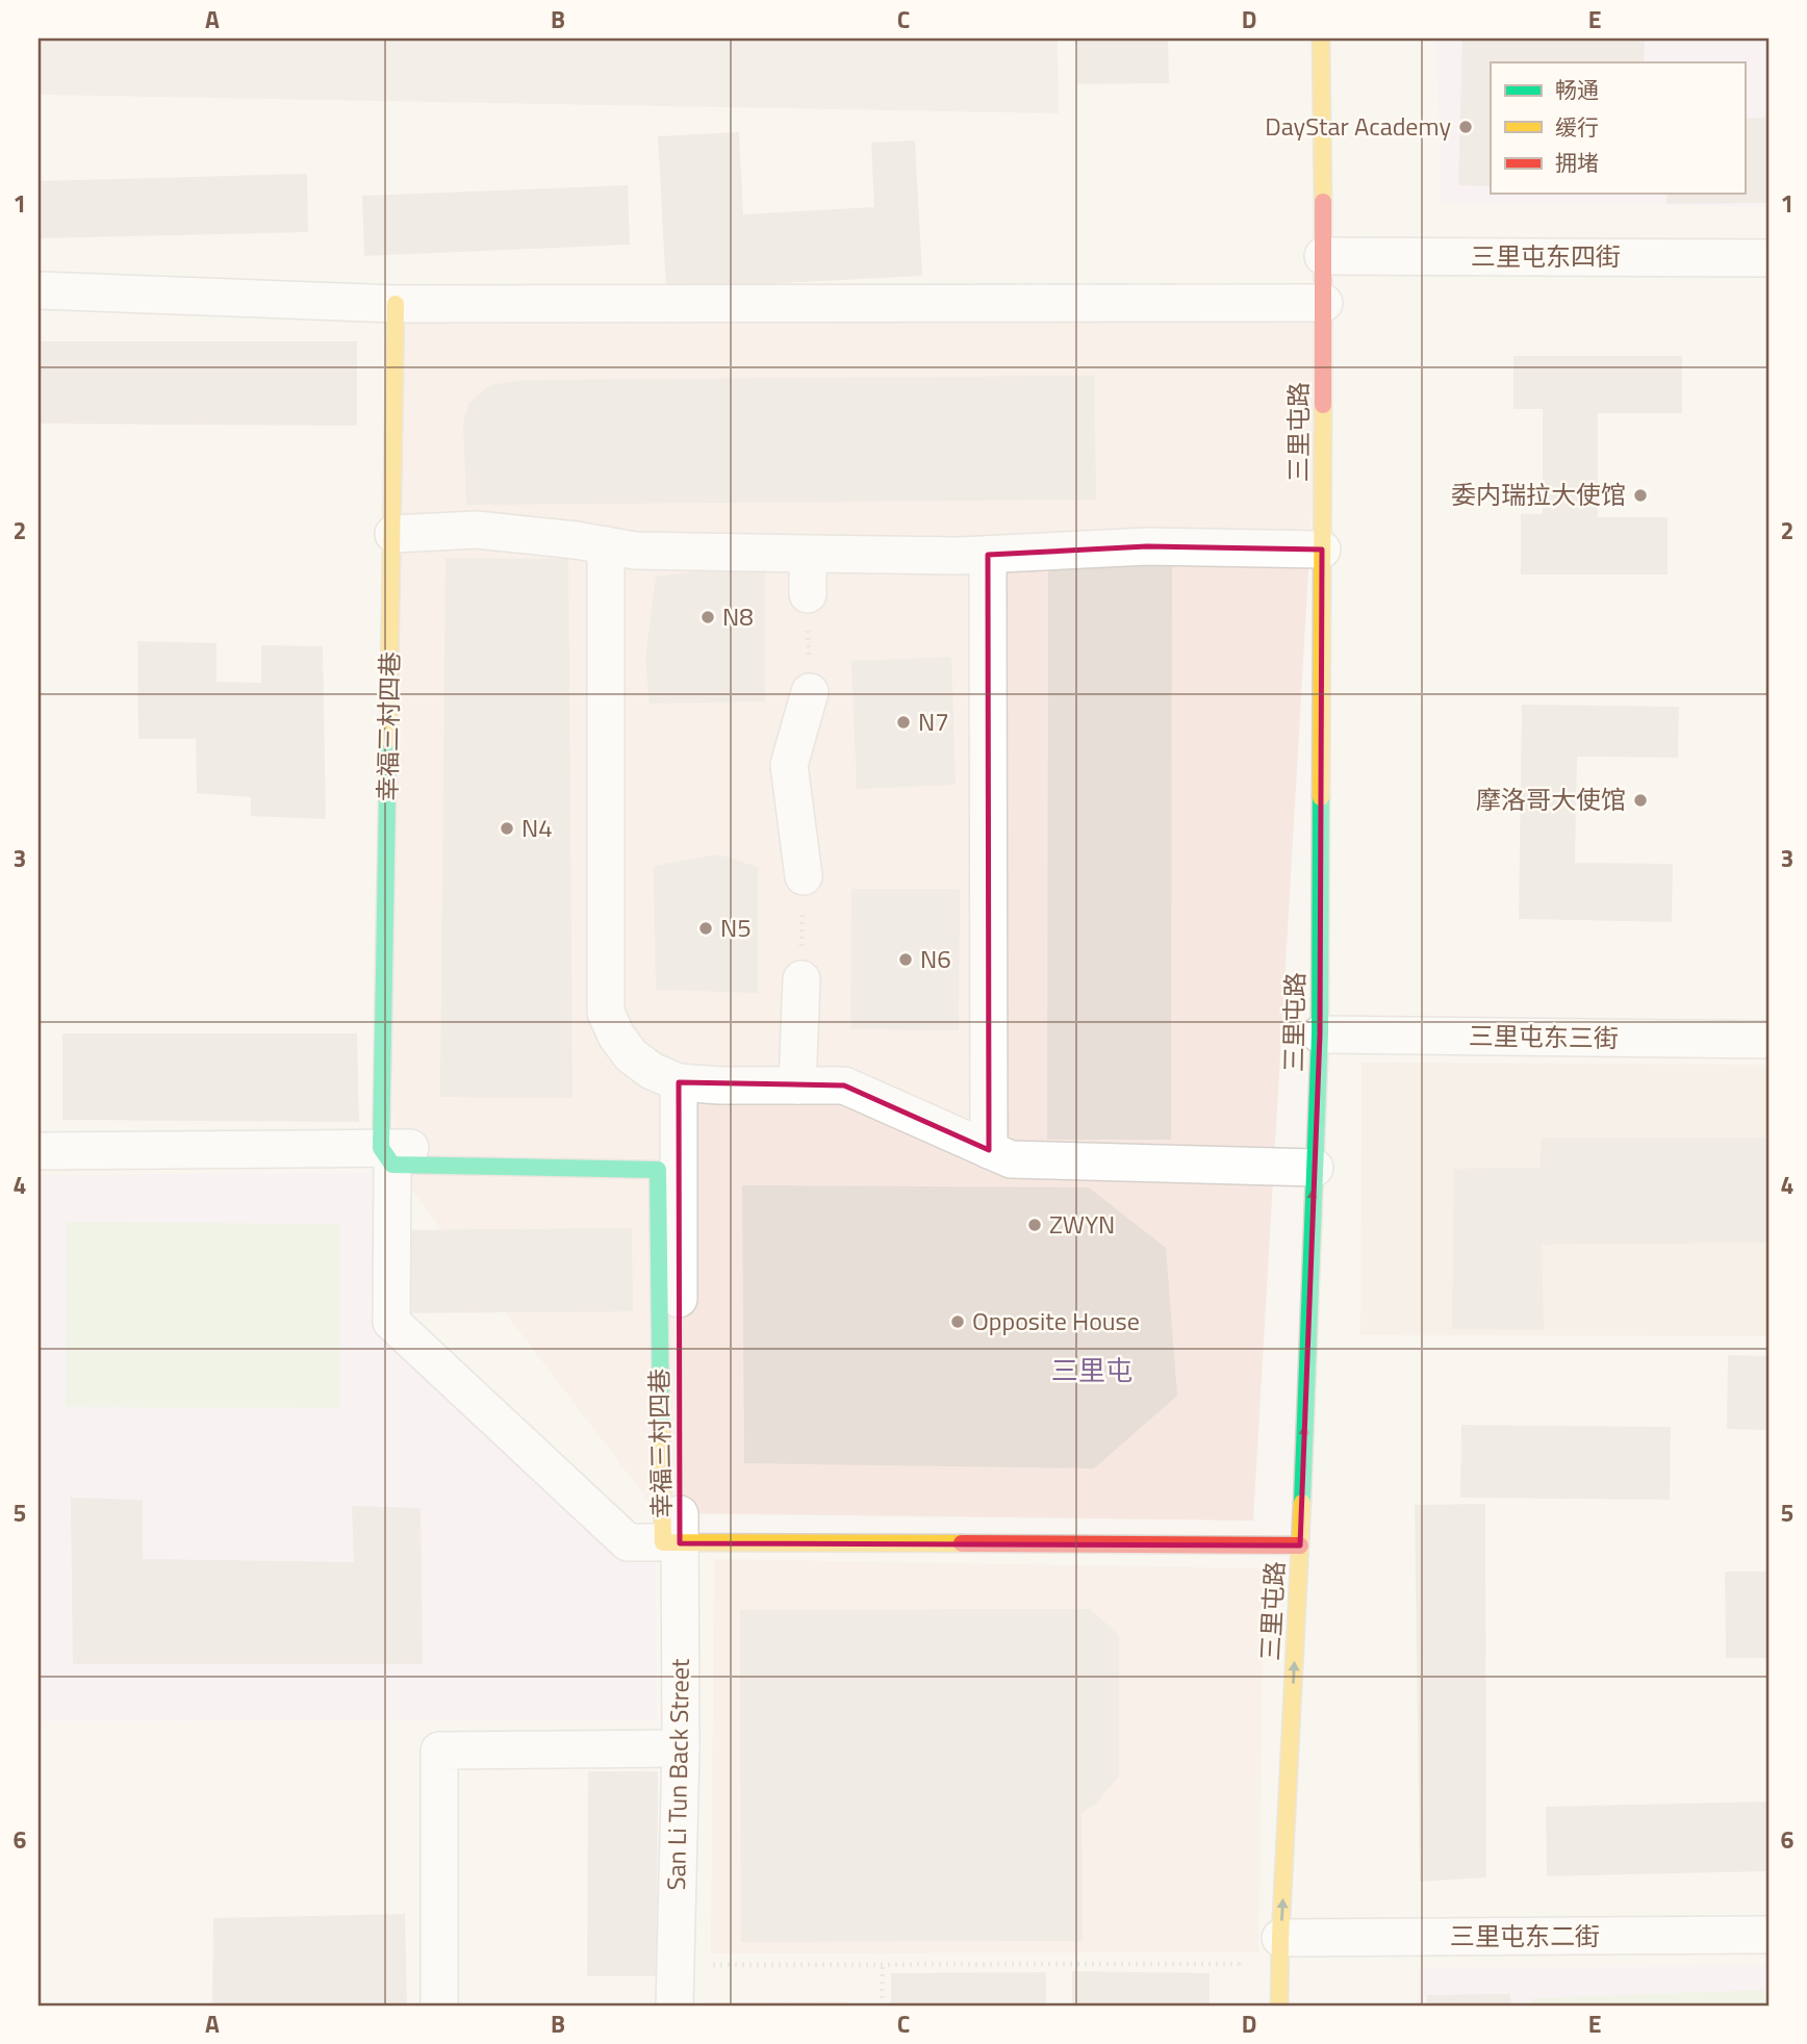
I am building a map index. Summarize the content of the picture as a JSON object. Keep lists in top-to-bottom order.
{
  "streets": {
    "street": [
      "三里屯东四街",
      "三里屯路",
      "幸福三村四巷",
      "三里屯东三街",
      "San Li Tun Back Street",
      "三里屯东二街"
    ]
  },
  "crossings": [
    ["三里屯东四街", "三里屯路"],
    ["三里屯路", "幸福三村四巷"],
    ["三里屯路", "三里屯东三街"],
    ["三里屯路", "三里屯东二街"],
    ["幸福三村四巷", "San Li Tun Back Street"]
  ],
  "one_way": ["三里屯路"],
  "districts": ["三里屯"],
  "places": [
    "DayStar Academy",
    "委内瑞拉大使馆",
    "N8",
    "N7",
    "摩洛哥大使馆",
    "N4",
    "N5",
    "N6",
    "ZWYN",
    "Opposite House"
  ],
  "legend": ["畅通", "缓行", "拥堵"],
  "grid": {
    "columns": [
      "A",
      "B",
      "C",
      "D",
      "E"
    ],
    "rows": [
      "1",
      "2",
      "3",
      "4",
      "5",
      "6"
    ]
  }
}
